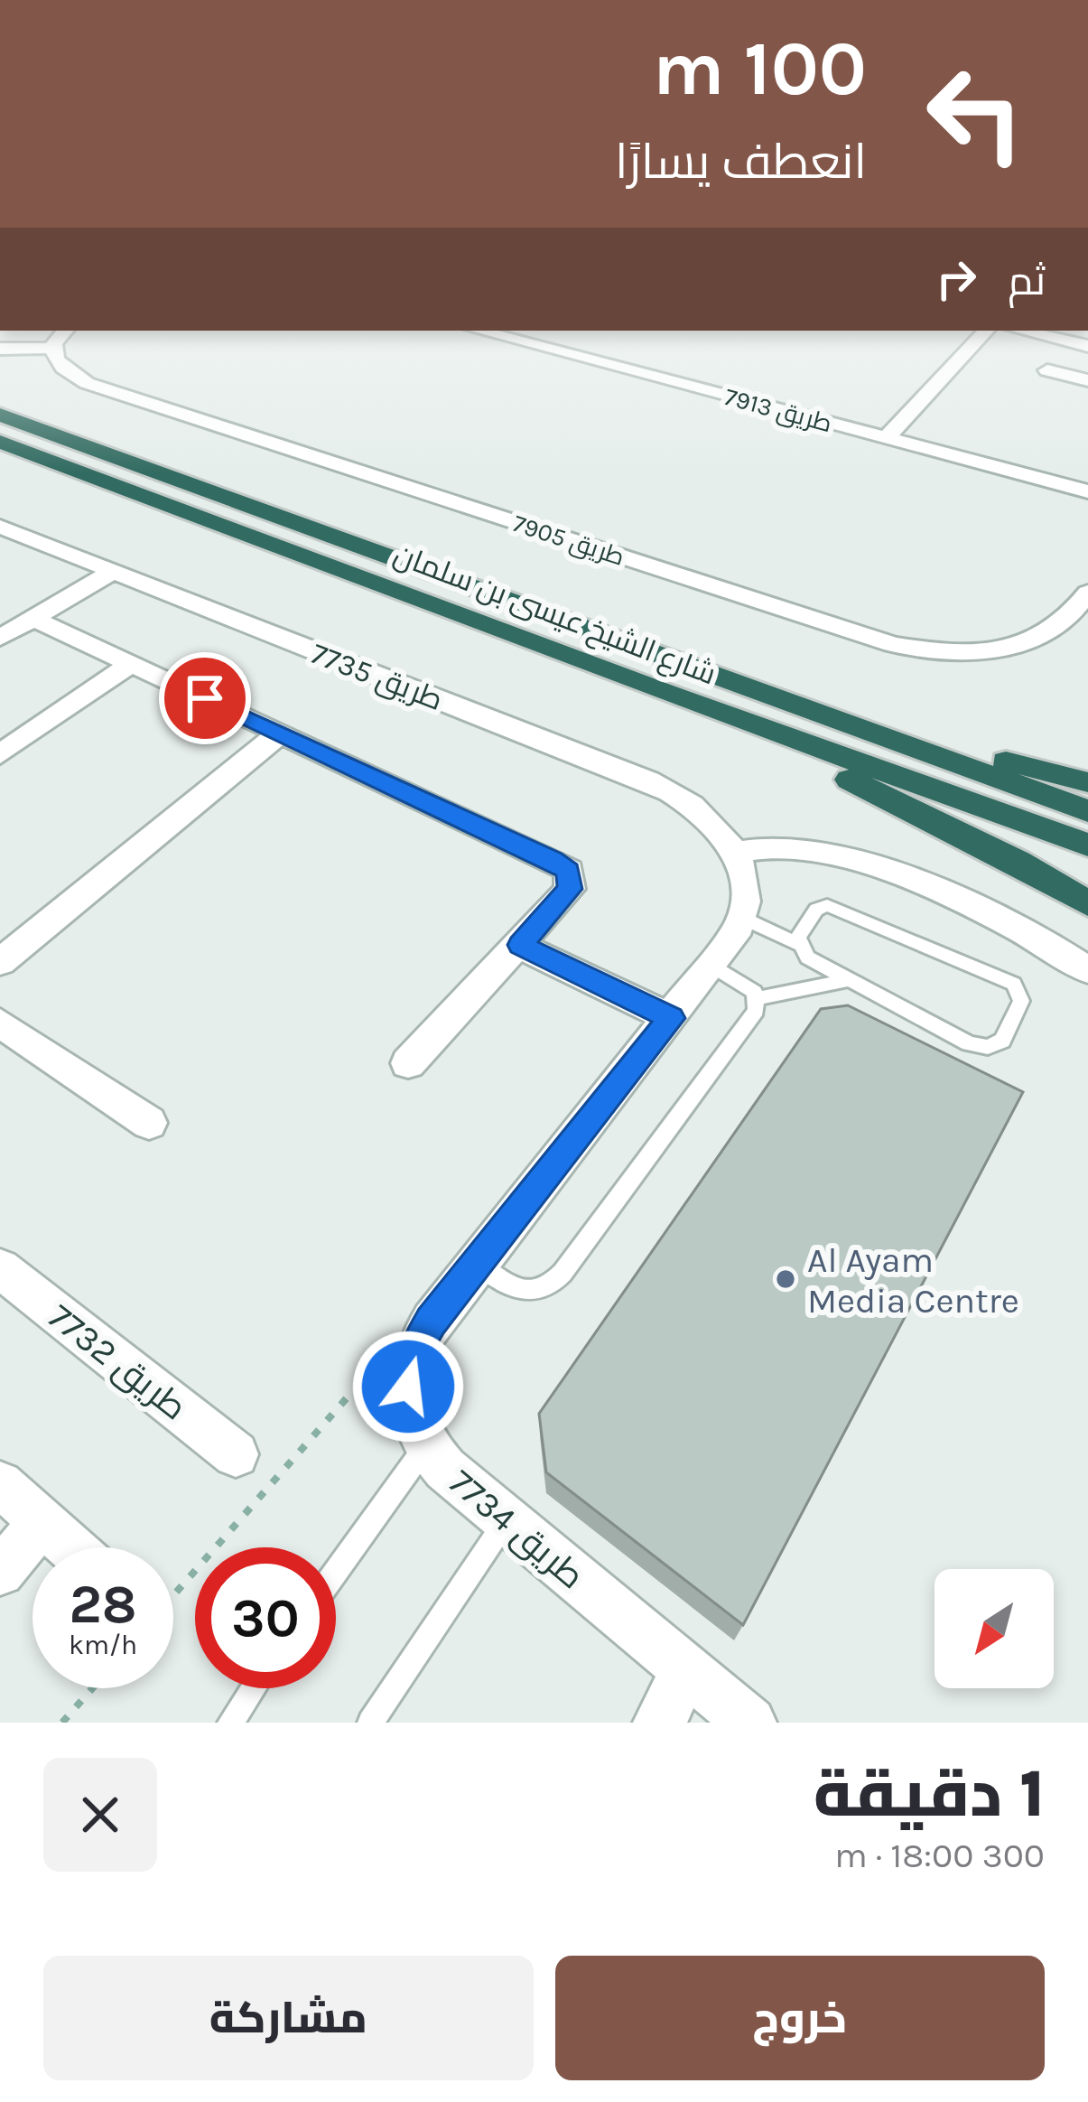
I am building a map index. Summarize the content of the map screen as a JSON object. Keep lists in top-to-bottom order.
{
  "streets": {
    "highway": ["شارع الشيخ عيسى بن سلمان"],
    "street": [
      "طريق 7913",
      "طريق 7905",
      "طريق 7735",
      "طريق 7732",
      "طريق 7734"
    ]
  },
  "places": ["Al Ayam Media Centre"],
  "north": "bottom left",
  "page": {
    "turn": ["100 m", "انعطف يسارًا"],
    "then": "ثم",
    "speed": "28 km/h",
    "limit": "30",
    "heading": ["1 دقيقة", "300 m · 18:00"],
    "buttons": ["خروج", "مشاركة"]
  }
}
